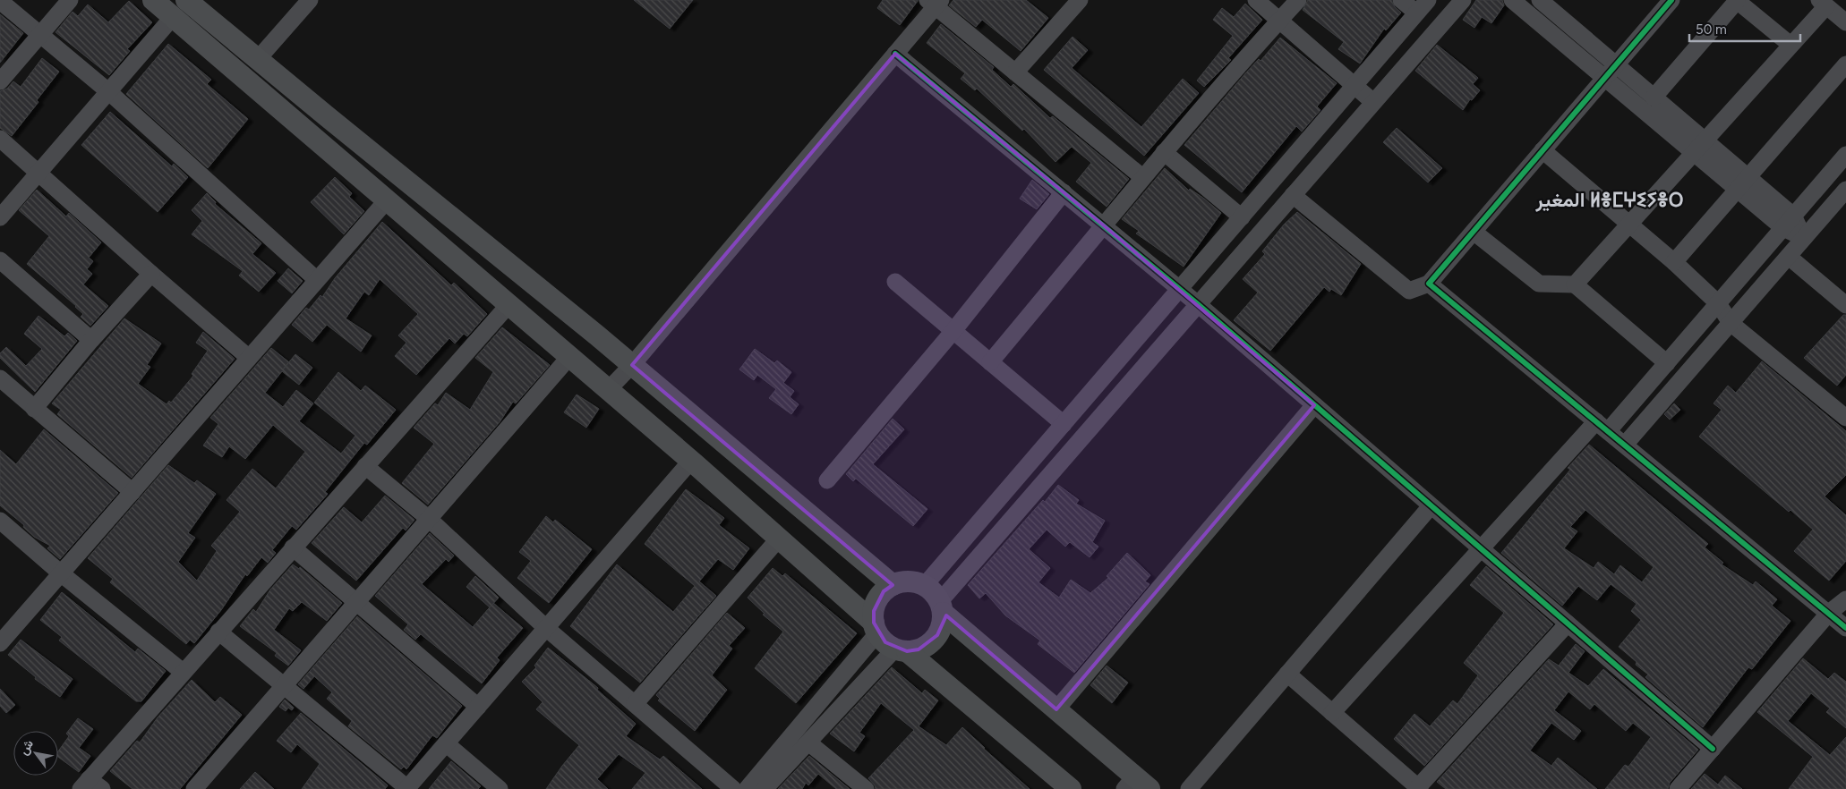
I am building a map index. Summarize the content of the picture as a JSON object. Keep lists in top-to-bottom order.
{
  "districts": ["المغير ⵍⴻⵎⵖⵉⵢⴻⵔ"],
  "scale_bar": "50 m",
  "north": "top left"
}
